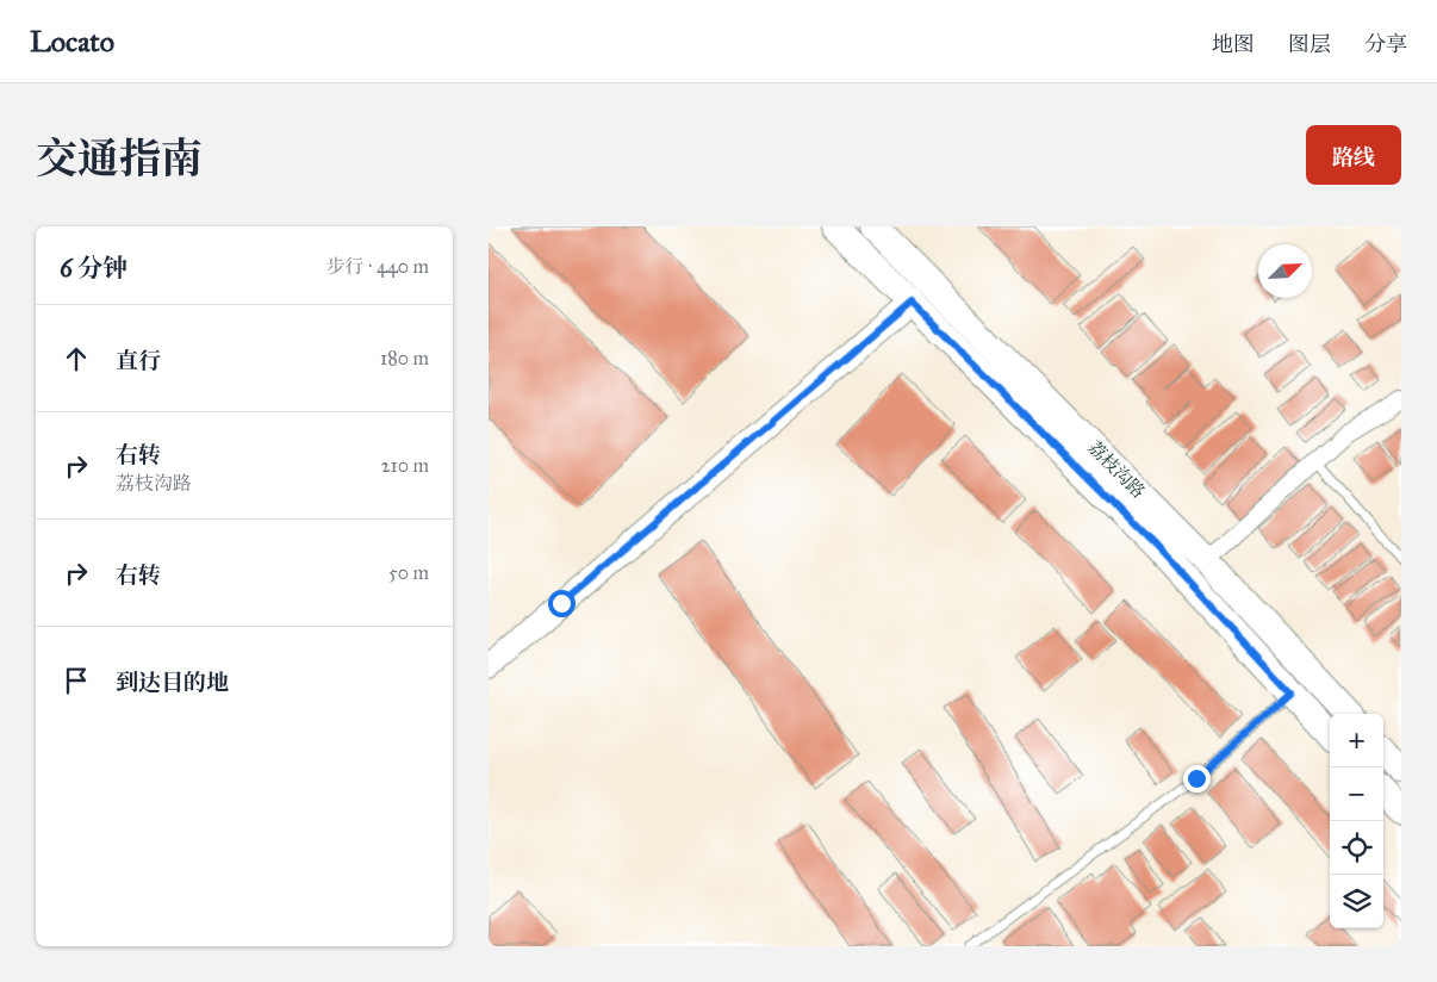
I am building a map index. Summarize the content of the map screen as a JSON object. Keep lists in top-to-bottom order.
{
  "streets": {
    "main road": ["荔枝沟路"]
  },
  "north": "top right",
  "page": {
    "header": "Locato",
    "nav": ["地图", "图层", "分享"],
    "title": "交通指南",
    "buttons": "路线",
    "heading": ["6 分钟", "步行 · 440 m"],
    "list": [
      ["直行", "180 m"],
      ["右转", "荔枝沟路", "210 m"],
      ["右转", "50 m"],
      "到达目的地"
    ],
    "map_buttons": ["+", "−"]
  }
}
